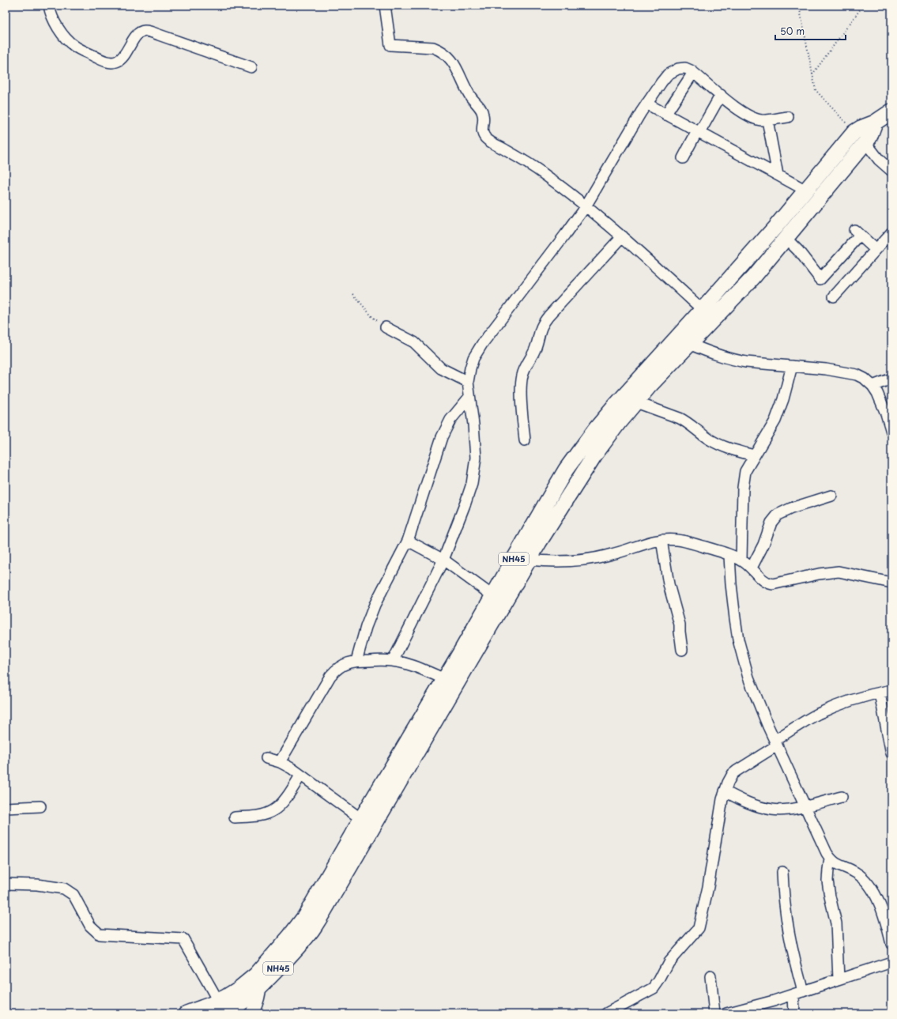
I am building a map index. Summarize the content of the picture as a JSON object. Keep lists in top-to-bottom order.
{
  "streets": {
    "highway": ["NH45"]
  },
  "scale_bar": "50 m"
}
